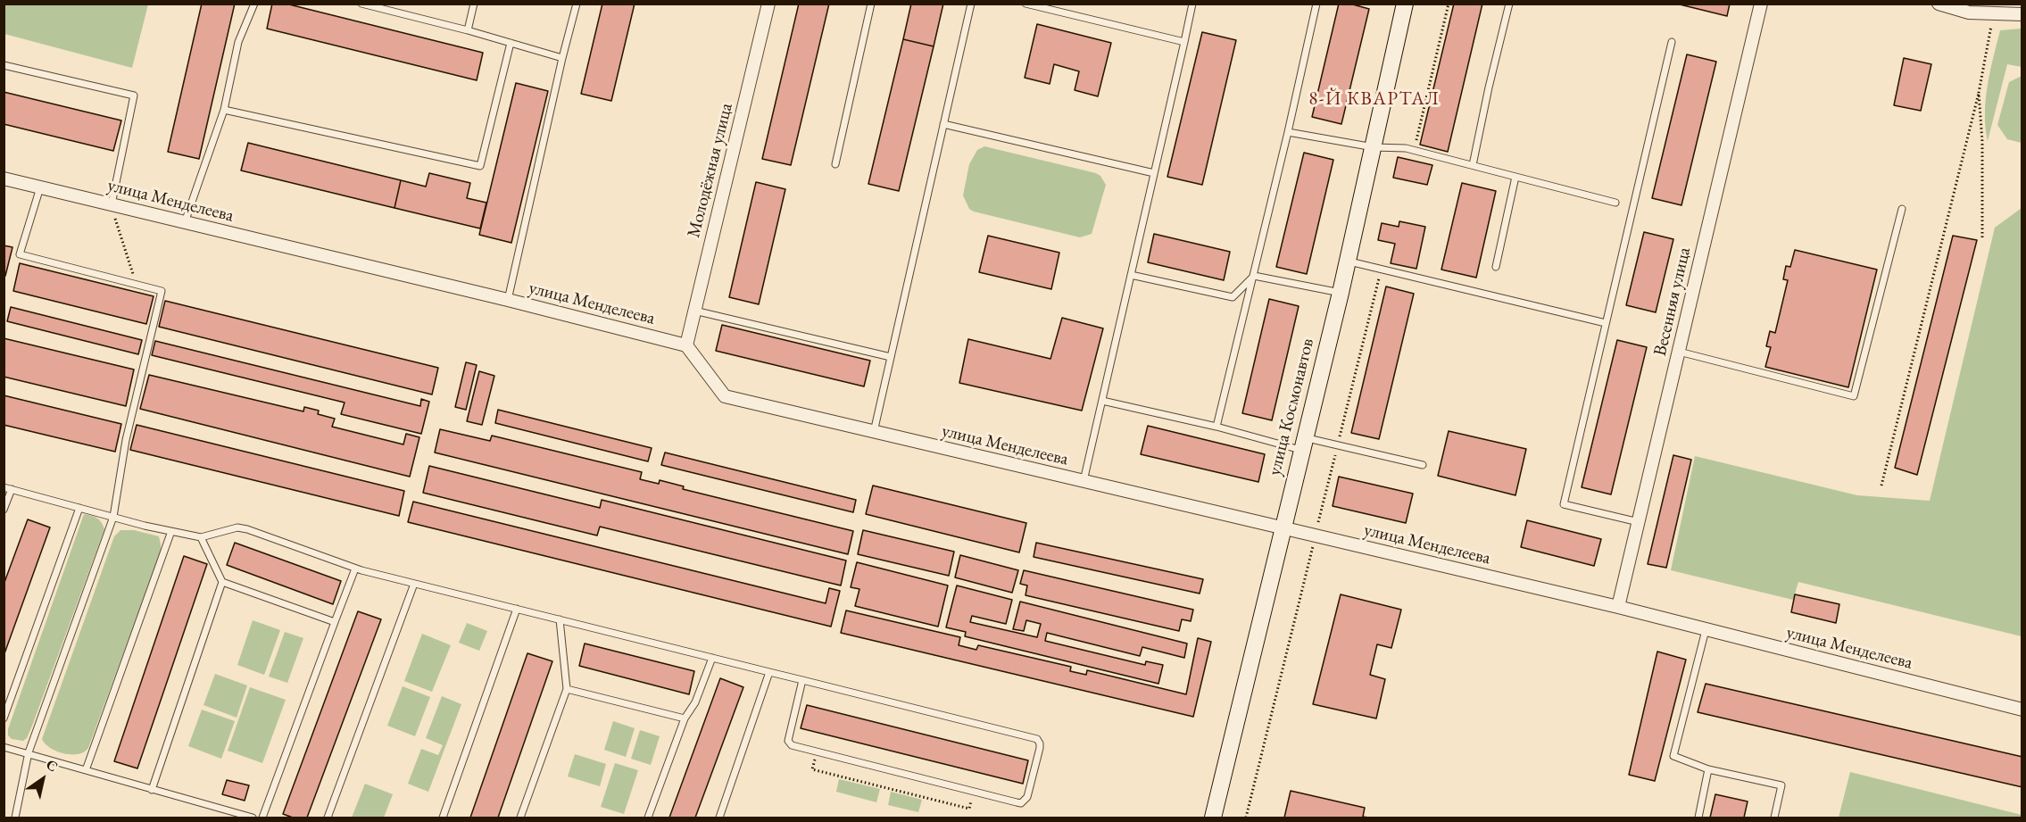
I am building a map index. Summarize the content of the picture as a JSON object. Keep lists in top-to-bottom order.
{
  "streets": {
    "street": [
      "Молодёжная улица",
      "улица Менделеева",
      "Весенняя улица",
      "улица Космонавтов"
    ]
  },
  "crossings": [
    ["Молодёжная улица", "улица Менделеева"],
    ["улица Менделеева", "Весенняя улица"],
    ["улица Менделеева", "улица Космонавтов"]
  ],
  "districts": ["8-Й КВАРТАЛ"],
  "north": "top right"
}
